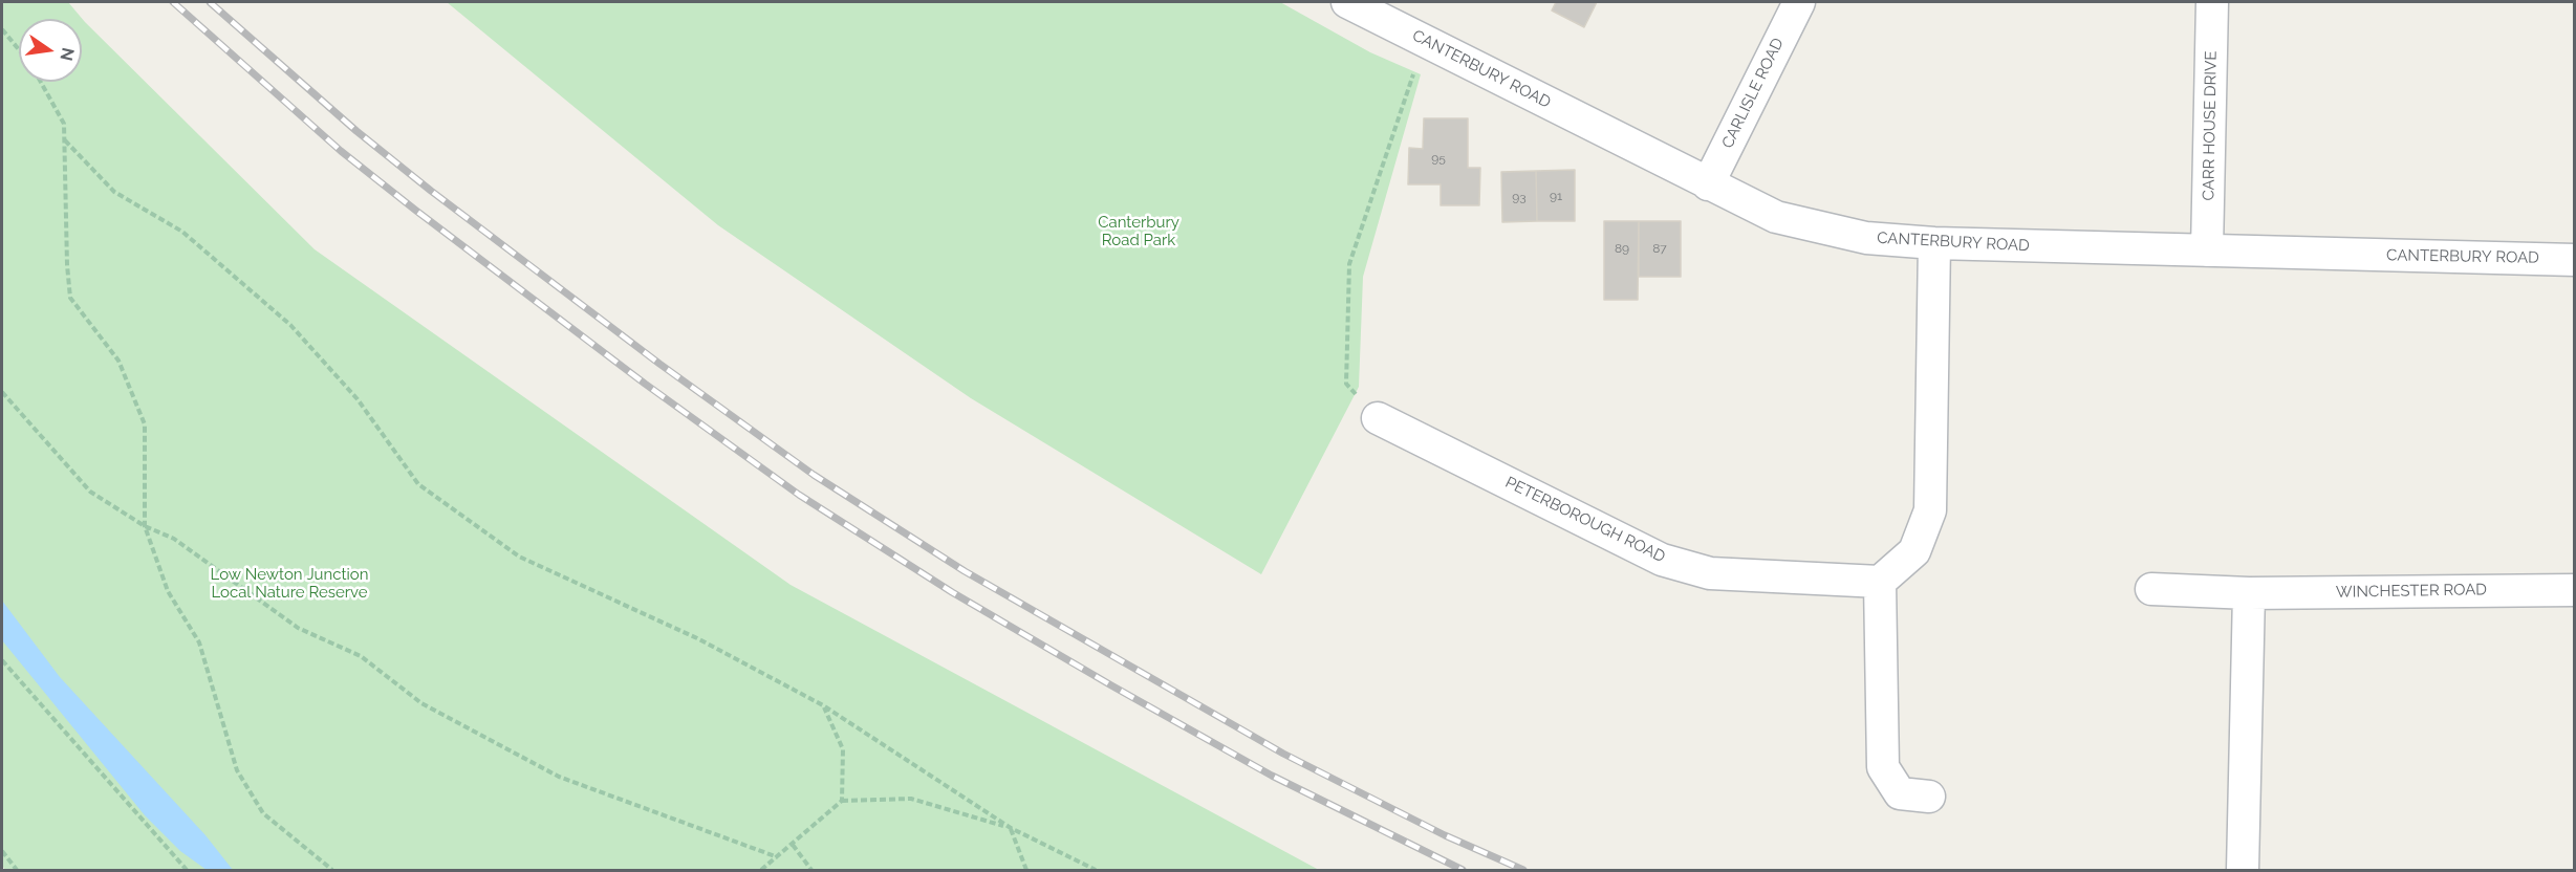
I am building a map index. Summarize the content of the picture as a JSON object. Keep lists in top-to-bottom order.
{
  "streets": {
    "street": [
      "CANTERBURY ROAD",
      "CARLISLE ROAD",
      "CARR HOUSE DRIVE",
      "PETERBOROUGH ROAD",
      "WINCHESTER ROAD"
    ]
  },
  "crossings": [
    ["CANTERBURY ROAD", "CARLISLE ROAD"],
    ["CANTERBURY ROAD", "CARR HOUSE DRIVE"]
  ],
  "parks": ["Canterbury Road Park", "Low Newton Junction Local Nature Reserve"],
  "house_numbers": [
    "95",
    "91",
    "93",
    "89",
    "87"
  ],
  "north": "right"
}
